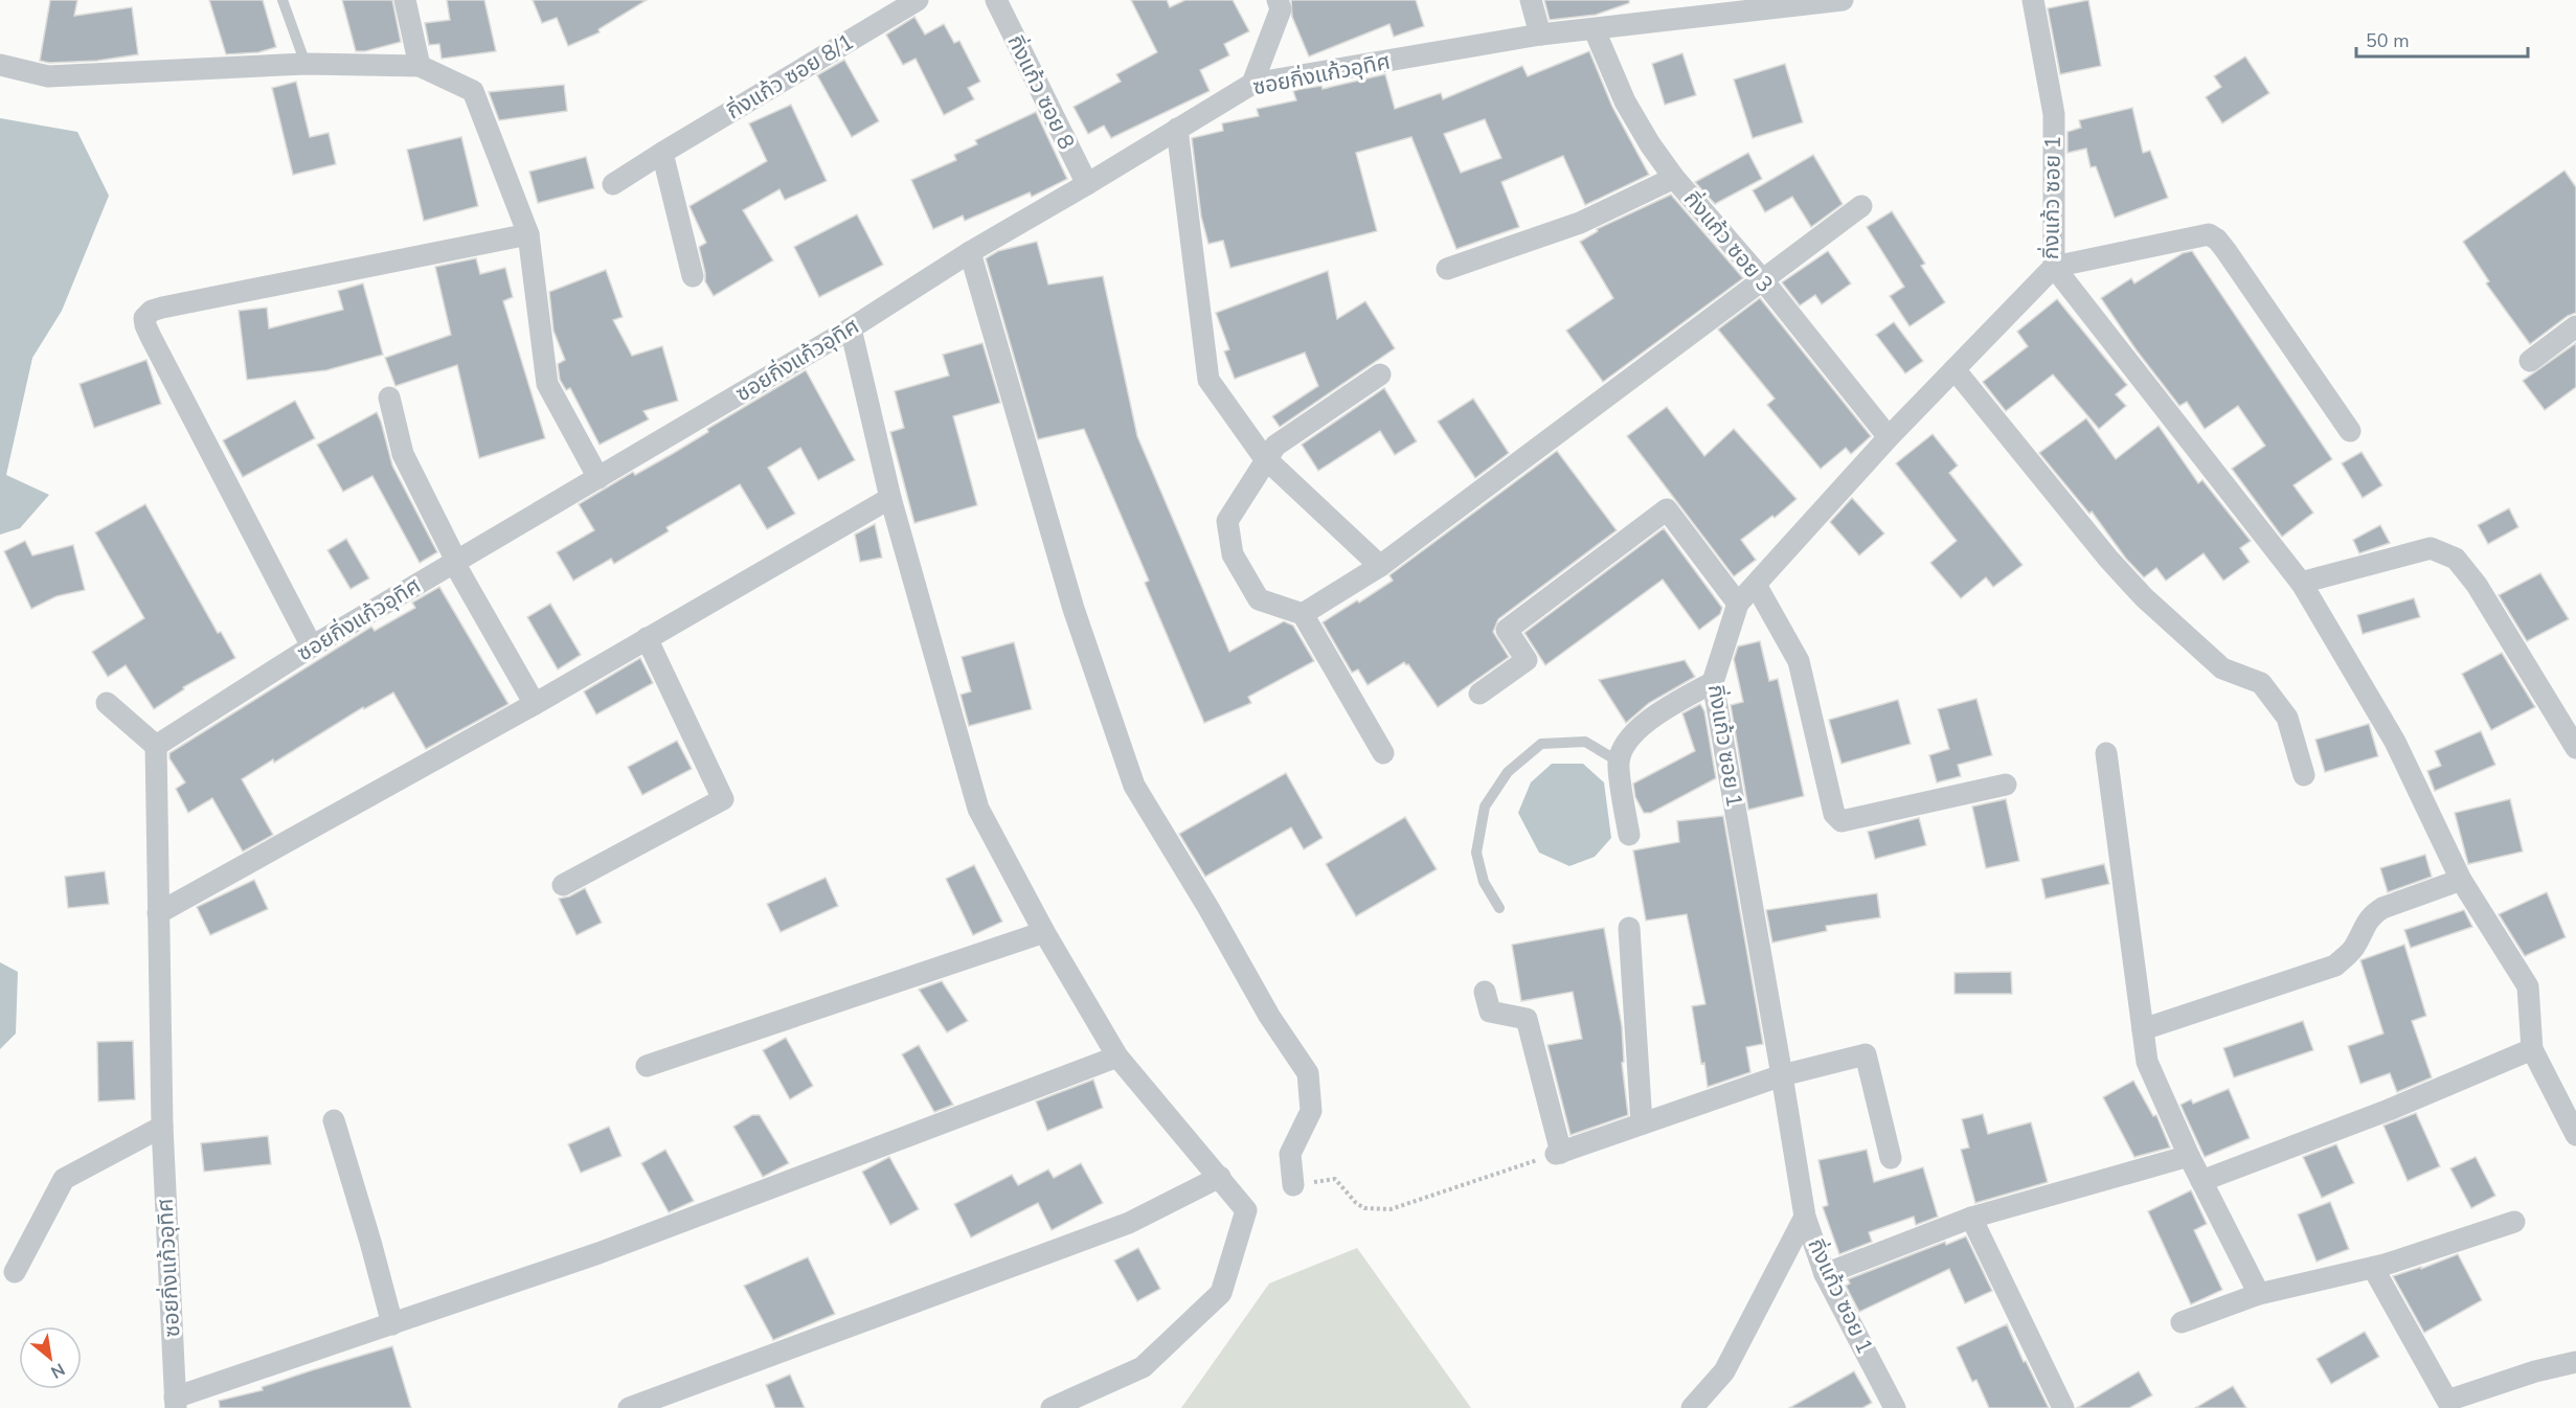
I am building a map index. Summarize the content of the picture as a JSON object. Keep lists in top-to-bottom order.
{
  "streets": {
    "street": [
      "ซอยกิ่งแก้วอุทิศ",
      "กิ่งแก้ว ซอย 8/1",
      "กิ่งแก้ว ซอย 8",
      "กิ่งแก้ว ซอย 1",
      "กิ่งแก้ว ซอย 3"
    ]
  },
  "crossings": [
    ["ซอยกิ่งแก้วอุทิศ", "กิ่งแก้ว ซอย 8"],
    ["ซอยกิ่งแก้วอุทิศ", "กิ่งแก้ว ซอย 3"],
    ["กิ่งแก้ว ซอย 1", "กิ่งแก้ว ซอย 3"]
  ],
  "scale_bar": "50 m",
  "north": "bottom right"
}
